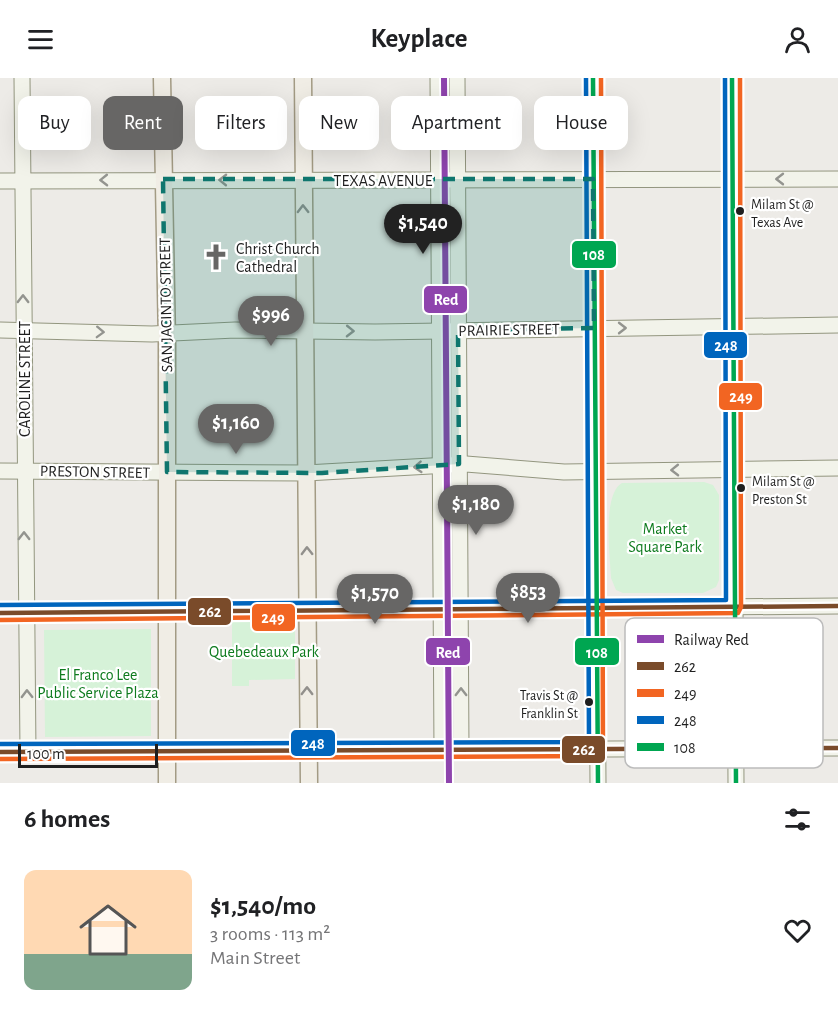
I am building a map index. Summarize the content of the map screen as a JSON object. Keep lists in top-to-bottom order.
{
  "streets": {
    "main road": [
      "TEXAS AVENUE",
      "SAN JACINTO STREET",
      "PRAIRIE STREET",
      "CAROLINE STREET",
      "PRESTON STREET"
    ]
  },
  "crossings": [
    ["TEXAS AVENUE", "SAN JACINTO STREET"],
    ["TEXAS AVENUE", "CAROLINE STREET"],
    ["SAN JACINTO STREET", "PRAIRIE STREET"],
    ["SAN JACINTO STREET", "PRESTON STREET"],
    ["PRAIRIE STREET", "CAROLINE STREET"],
    ["CAROLINE STREET", "PRESTON STREET"]
  ],
  "one_way": ["TEXAS AVENUE", "PRAIRIE STREET", "CAROLINE STREET"],
  "parks": ["Market Square Park", "Quebedeaux Park", "El Franco Lee Public Service Plaza"],
  "places": {
    "other": ["Milam St @ Texas Ave", "Milam St @ Preston St", "Travis St @ Franklin St"],
    "church": ["Christ Church Cathedral"]
  },
  "lines": [
    "rail line Red",
    "transit line 249",
    "transit line 248",
    "transit line 108",
    "transit line 262"
  ],
  "legend": [
    "Railway Red",
    "262",
    "249",
    "248",
    "108"
  ],
  "scale_bar": "100 m",
  "page": {
    "header": "Keyplace",
    "chip": [
      "Buy",
      "Rent",
      "Filters",
      "New",
      "Apartment",
      "House"
    ],
    "price": [
      "$1,540",
      "$996",
      "$1,160",
      "$1,180",
      "$853",
      "$1,570"
    ],
    "scale": "100 m",
    "heading": "6 homes",
    "list": [
      {
        "name": "$1,540/mo",
        "note": "3 rooms · 113 m² · Main Street"
      }
    ]
  }
}
